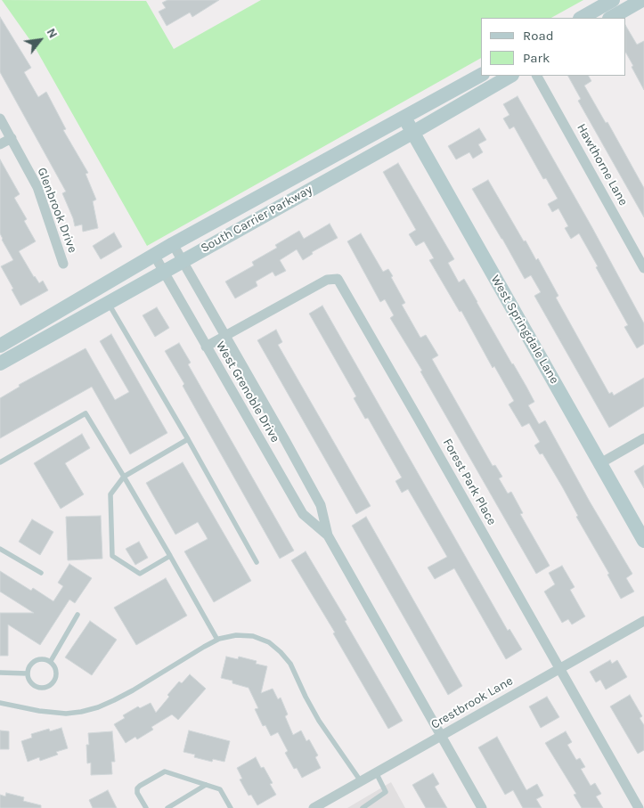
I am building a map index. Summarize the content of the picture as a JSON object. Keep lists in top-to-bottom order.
{
  "streets": {
    "main road": ["South Carrier Parkway", "West Springdale Lane"],
    "street": [
      "Hawthorne Lane",
      "Glenbrook Drive",
      "West Grenoble Drive",
      "Forest Park Place",
      "Crestbrook Lane"
    ]
  },
  "crossings": [
    ["South Carrier Parkway", "West Springdale Lane"],
    ["South Carrier Parkway", "West Grenoble Drive"],
    ["West Grenoble Drive", "Forest Park Place"],
    ["West Grenoble Drive", "Crestbrook Lane"],
    ["Forest Park Place", "Crestbrook Lane"]
  ],
  "legend": ["Road", "Park"],
  "north": "top right"
}
